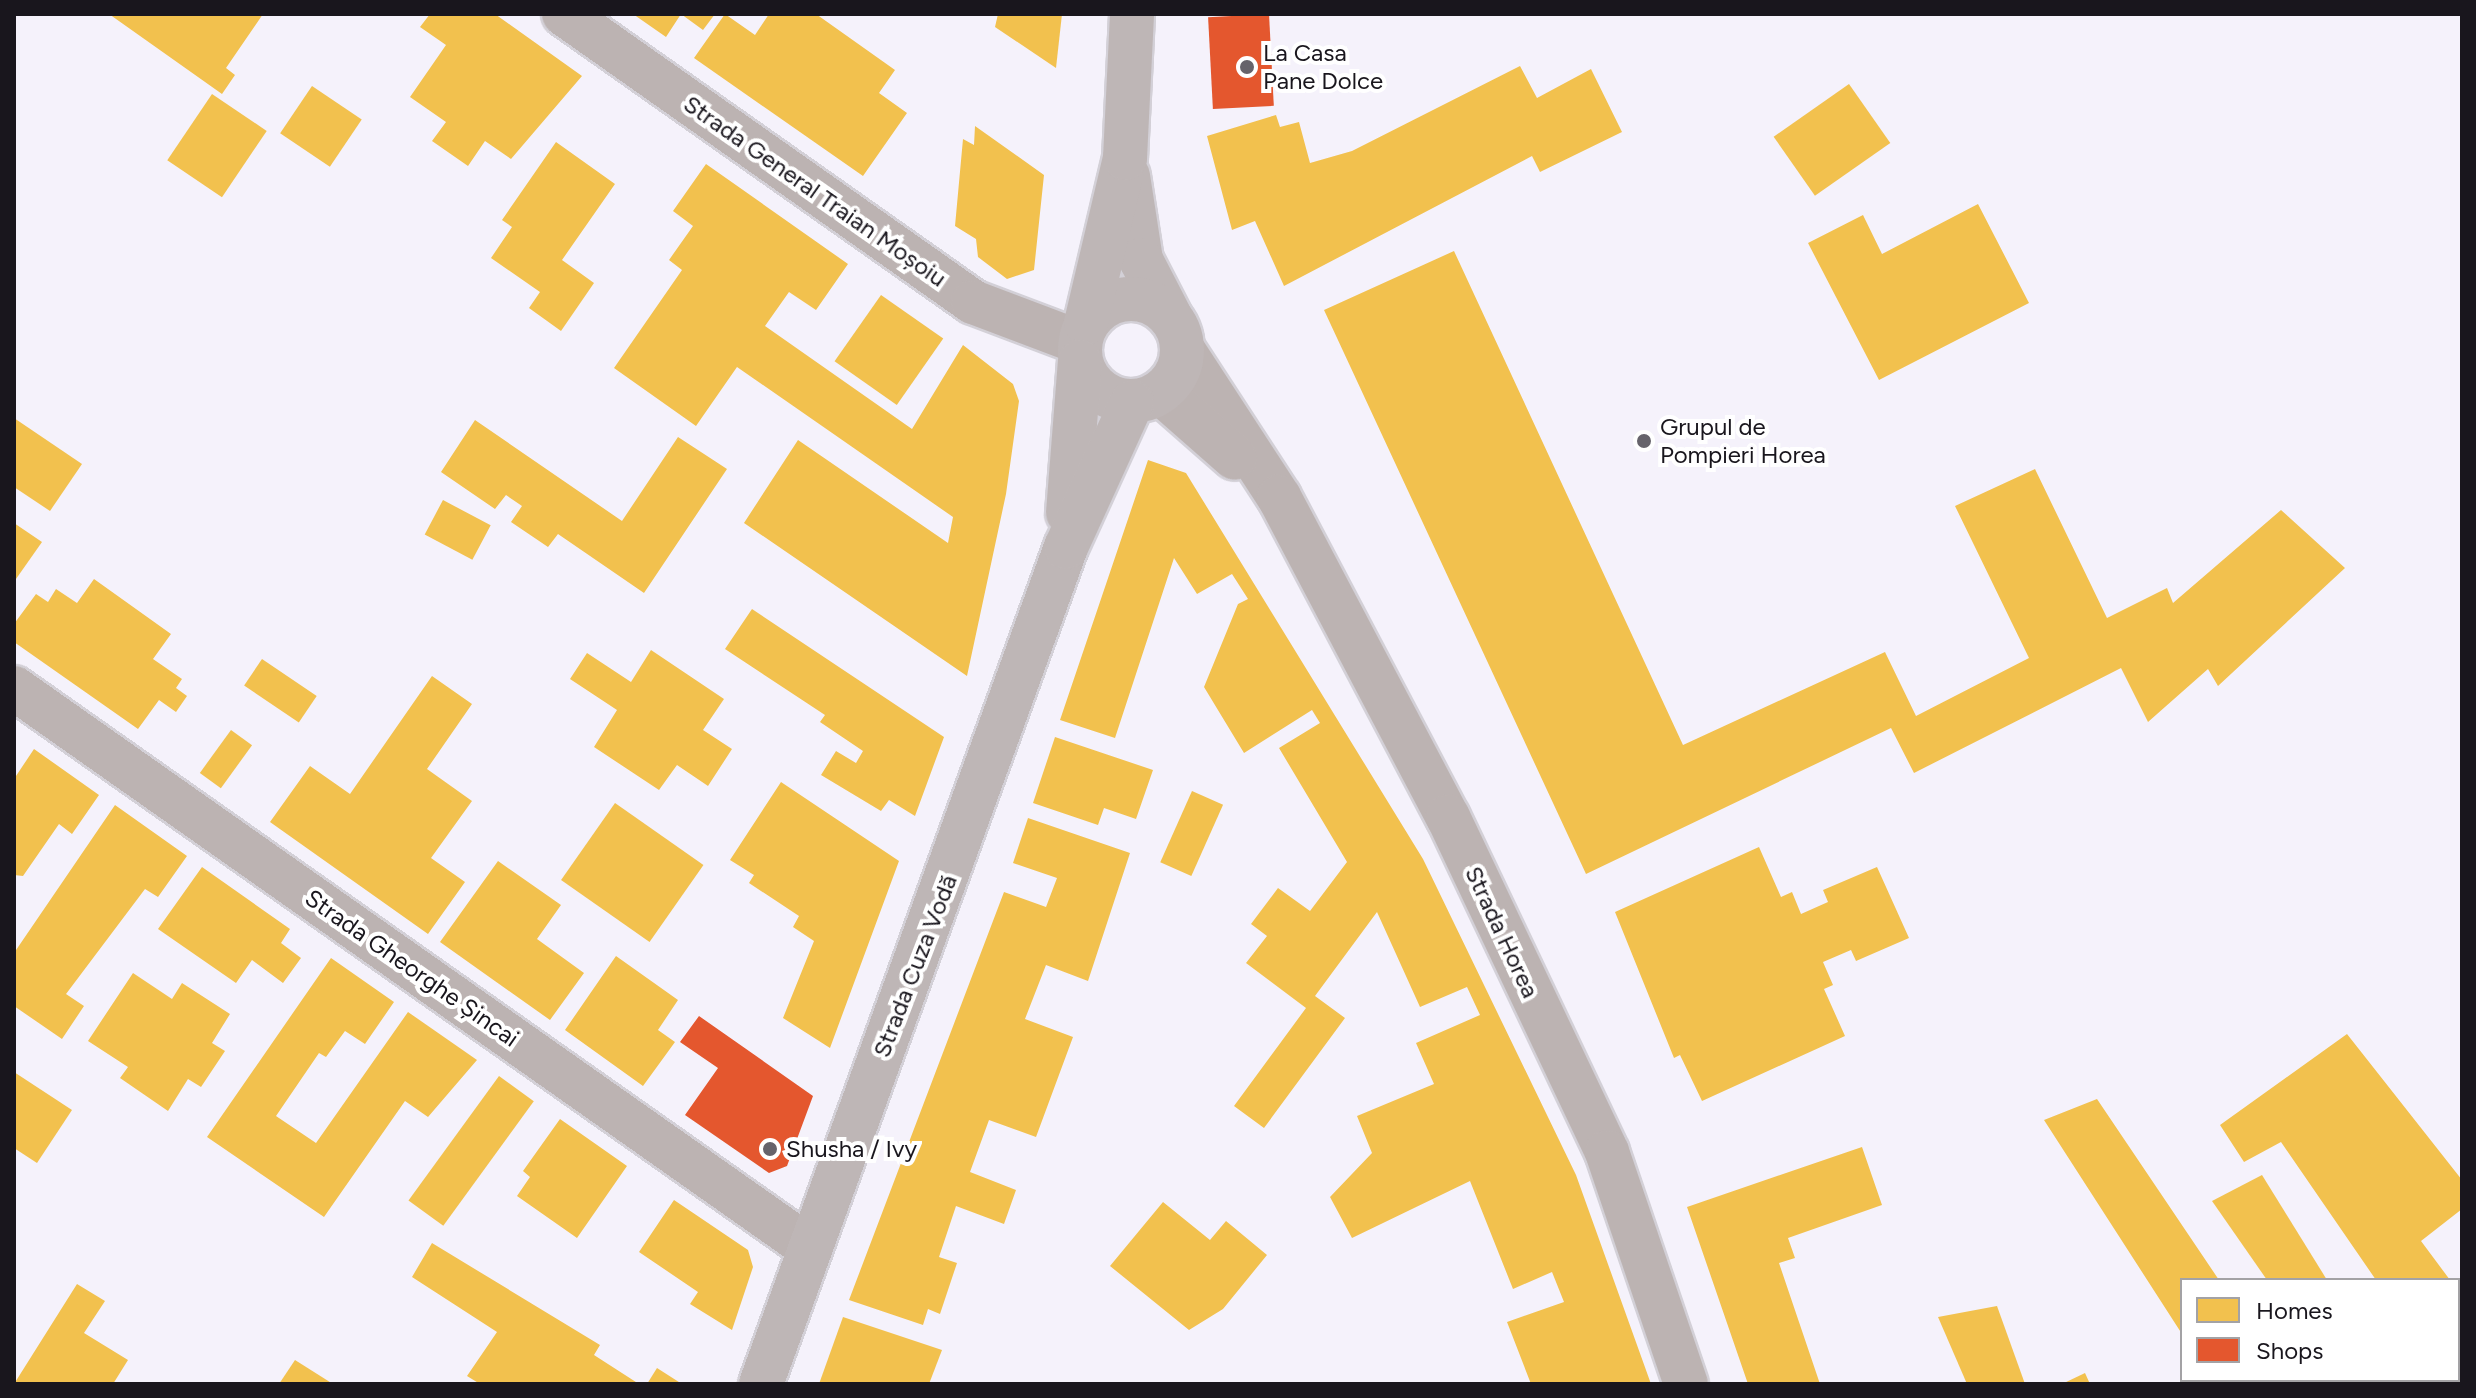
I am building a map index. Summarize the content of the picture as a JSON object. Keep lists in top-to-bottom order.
{
  "streets": {
    "main road": ["Strada Cuza Vodă"],
    "street": ["Strada General Traian Moșoiu", "Strada Horea", "Strada Gheorghe Șincai"]
  },
  "crossings": [
    ["Strada General Traian Moșoiu", "Strada Horea"],
    ["Strada General Traian Moșoiu", "Strada Cuza Vodă"],
    ["Strada Horea", "Strada Cuza Vodă"],
    ["Strada Cuza Vodă", "Strada Gheorghe Șincai"]
  ],
  "places": ["La Casa Pane Dolce", "Grupul de Pompieri Horea", "Shusha / Ivy"],
  "legend": ["Homes", "Shops"]
}
